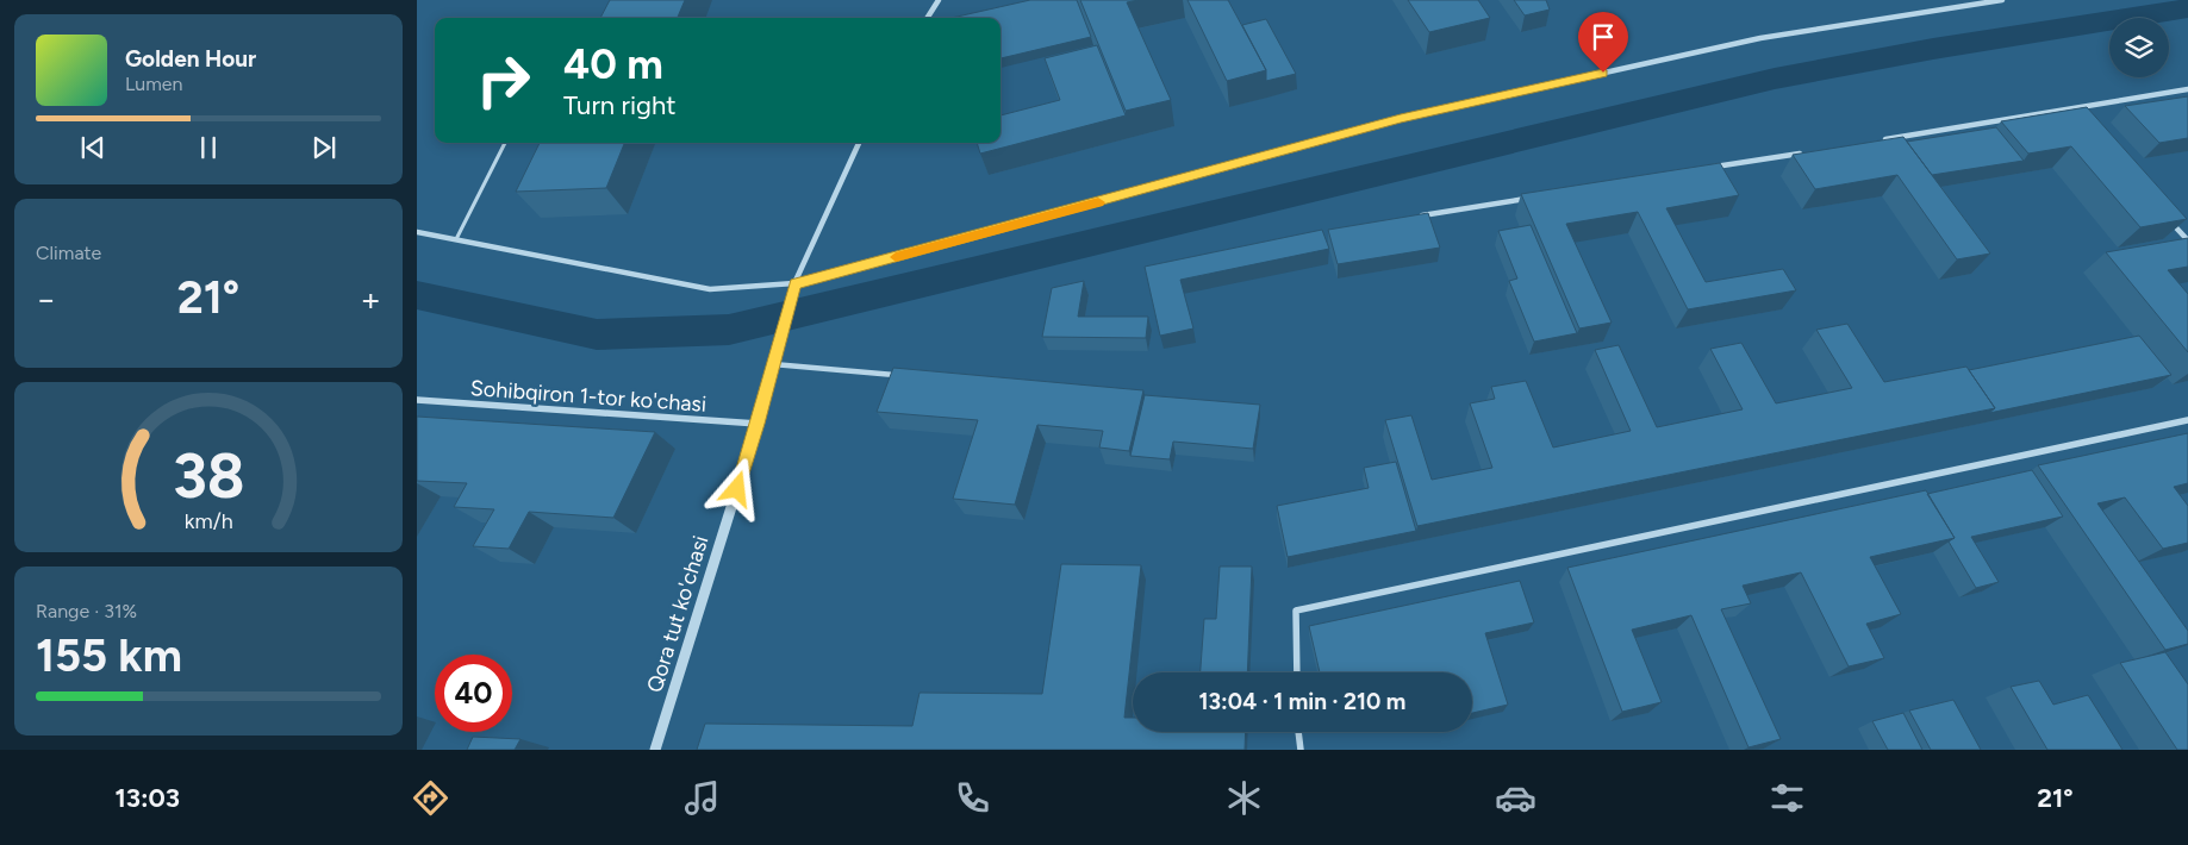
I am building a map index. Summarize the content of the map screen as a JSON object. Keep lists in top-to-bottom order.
{
  "streets": {
    "street": ["Sohibqiron 1-tor ko'chasi", "Qora tut ko'chasi"]
  },
  "crossings": [
    ["Sohibqiron 1-tor ko'chasi", "Qora tut ko'chasi"]
  ],
  "page": {
    "turn": ["40 m", "Turn right"],
    "song": ["Golden Hour", "Lumen"],
    "tile": [
      "Climate",
      ["Range · 31%", "155 km"]
    ],
    "heat": ["−", "21°", "+"],
    "limit": "40",
    "trip": "13:04 · 1 min · 210 m",
    "tabs": ["13:03", "21°"],
    "gauge": ["38", "km/h"]
  }
}
